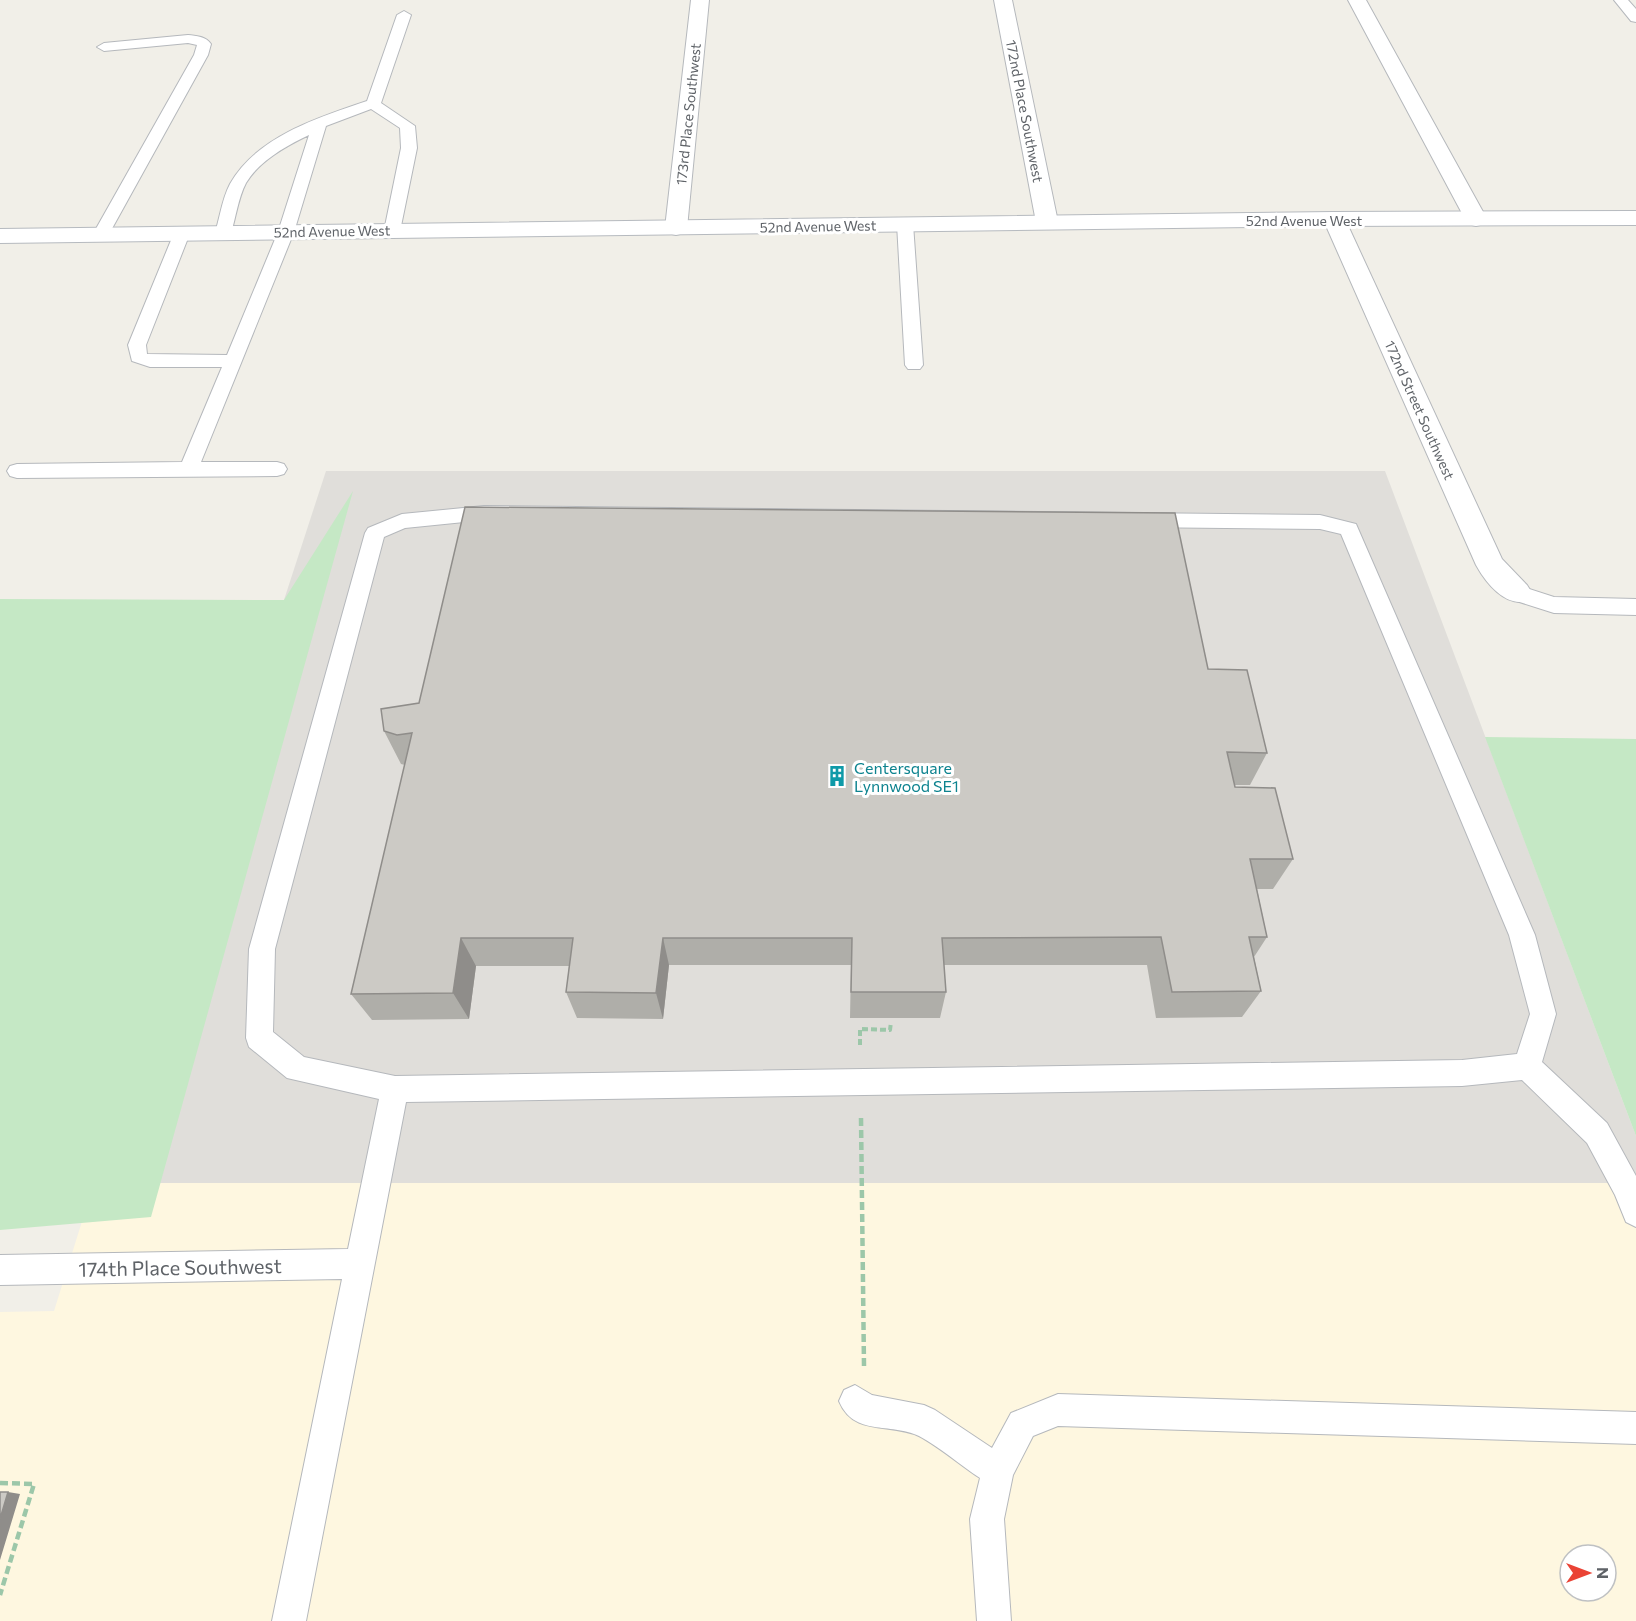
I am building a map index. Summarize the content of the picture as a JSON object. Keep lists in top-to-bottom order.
{
  "streets": {
    "street": [
      "172nd Place Southwest",
      "173rd Place Southwest",
      "52nd Avenue West",
      "172nd Street Southwest"
    ],
    "lane": ["174th Place Southwest"]
  },
  "crossings": [
    ["172nd Place Southwest", "52nd Avenue West"],
    ["173rd Place Southwest", "52nd Avenue West"],
    ["52nd Avenue West", "172nd Street Southwest"]
  ],
  "places": {
    "building": ["Centersquare Lynnwood SE1"]
  },
  "north": "right"
}
